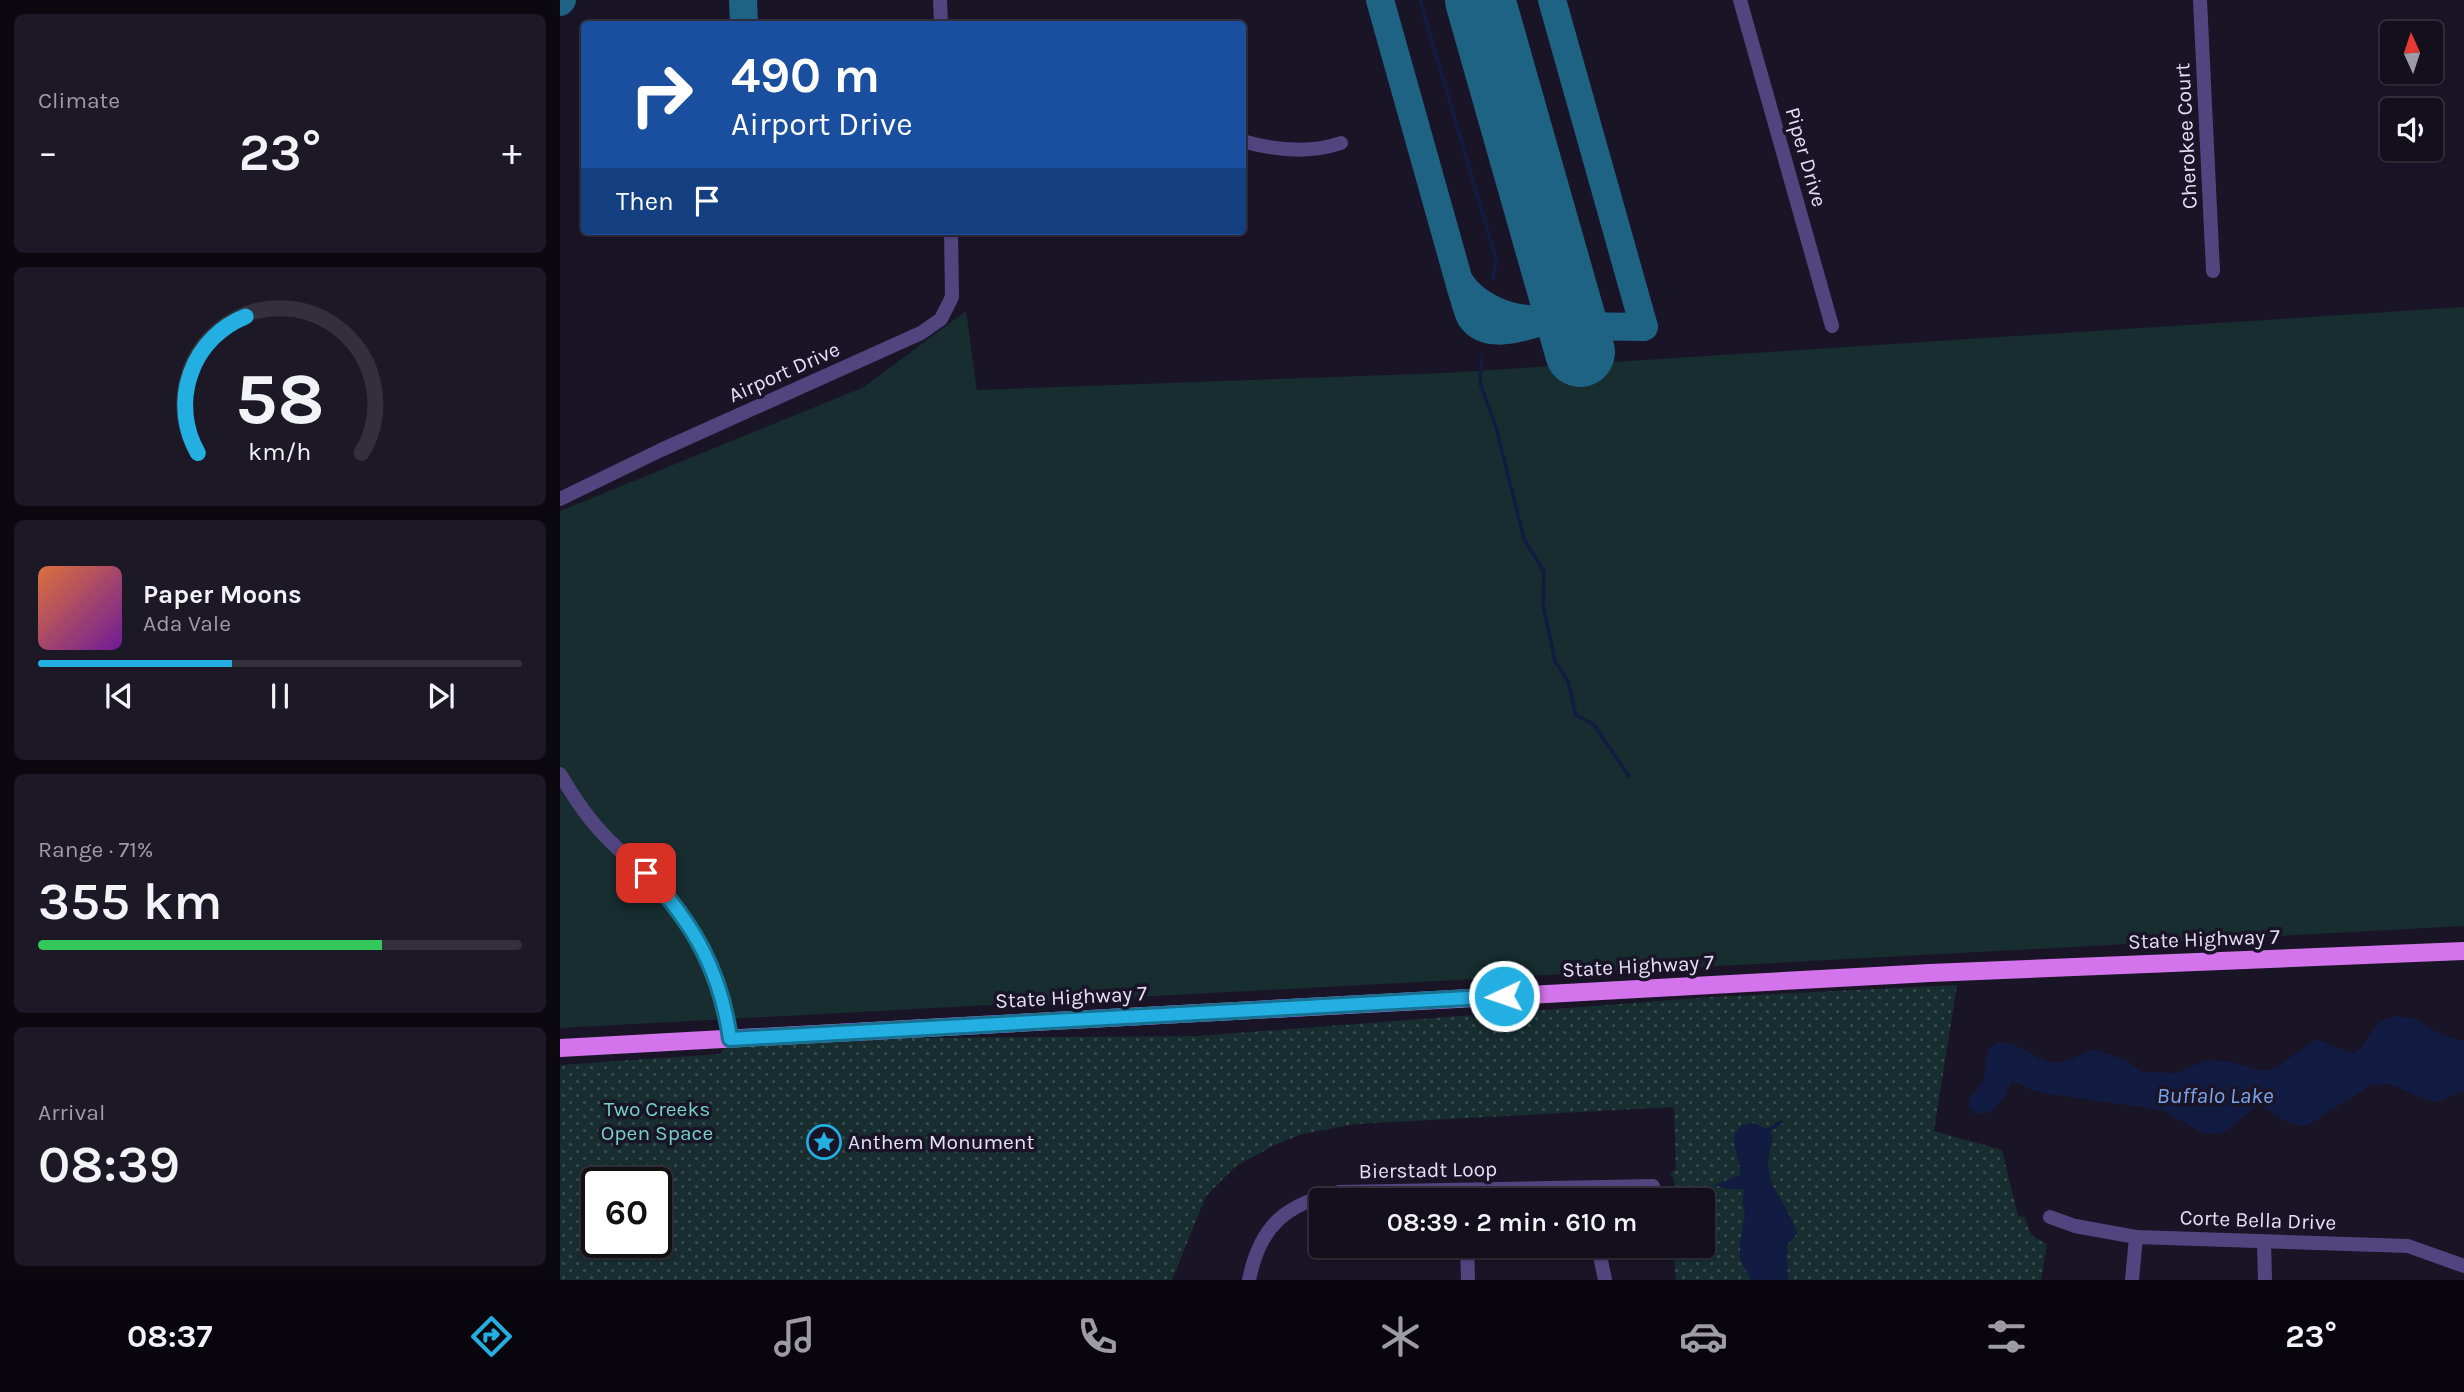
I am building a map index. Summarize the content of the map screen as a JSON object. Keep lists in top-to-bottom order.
{
  "streets": {
    "main road": ["State Highway 7"],
    "street": [
      "Cherokee Court",
      "Piper Drive",
      "Airport Drive",
      "Bierstadt Loop",
      "Corte Bella Drive"
    ]
  },
  "water": ["Buffalo Lake"],
  "parks": ["Two Creeks Open Space"],
  "places": {
    "place": ["Anthem Monument"]
  },
  "north": "top",
  "page": {
    "tile": [
      "Climate",
      ["Range · 71%", "355 km"],
      ["Arrival", "08:39"]
    ],
    "turn": ["490 m", "Airport Drive"],
    "heat": ["−", "23°", "+"],
    "then": "Then",
    "song": ["Paper Moons", "Ada Vale"],
    "limit": "60",
    "trip": "08:39 · 2 min · 610 m",
    "tabs": ["08:37", "23°"],
    "gauge": ["58", "km/h"]
  }
}
